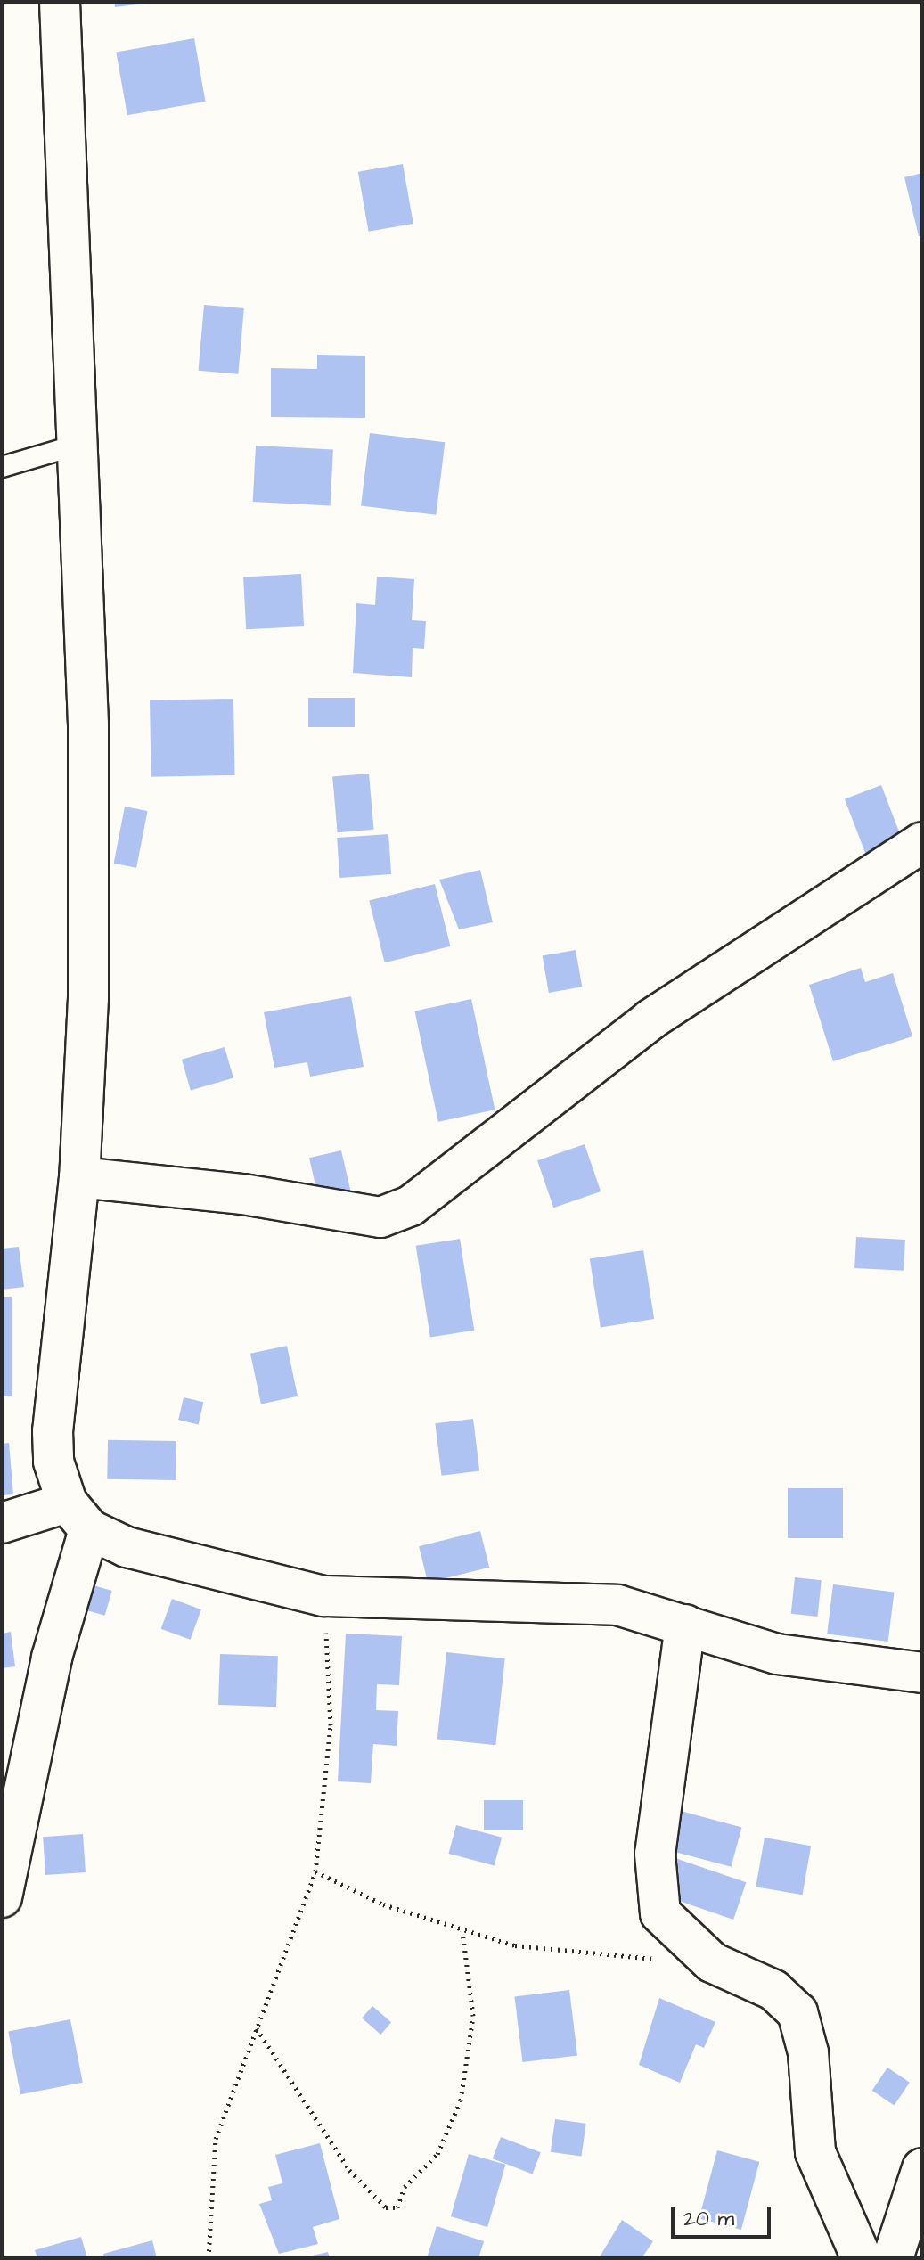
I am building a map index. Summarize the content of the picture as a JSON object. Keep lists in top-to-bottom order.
{
  "scale_bar": "20 m"
}
